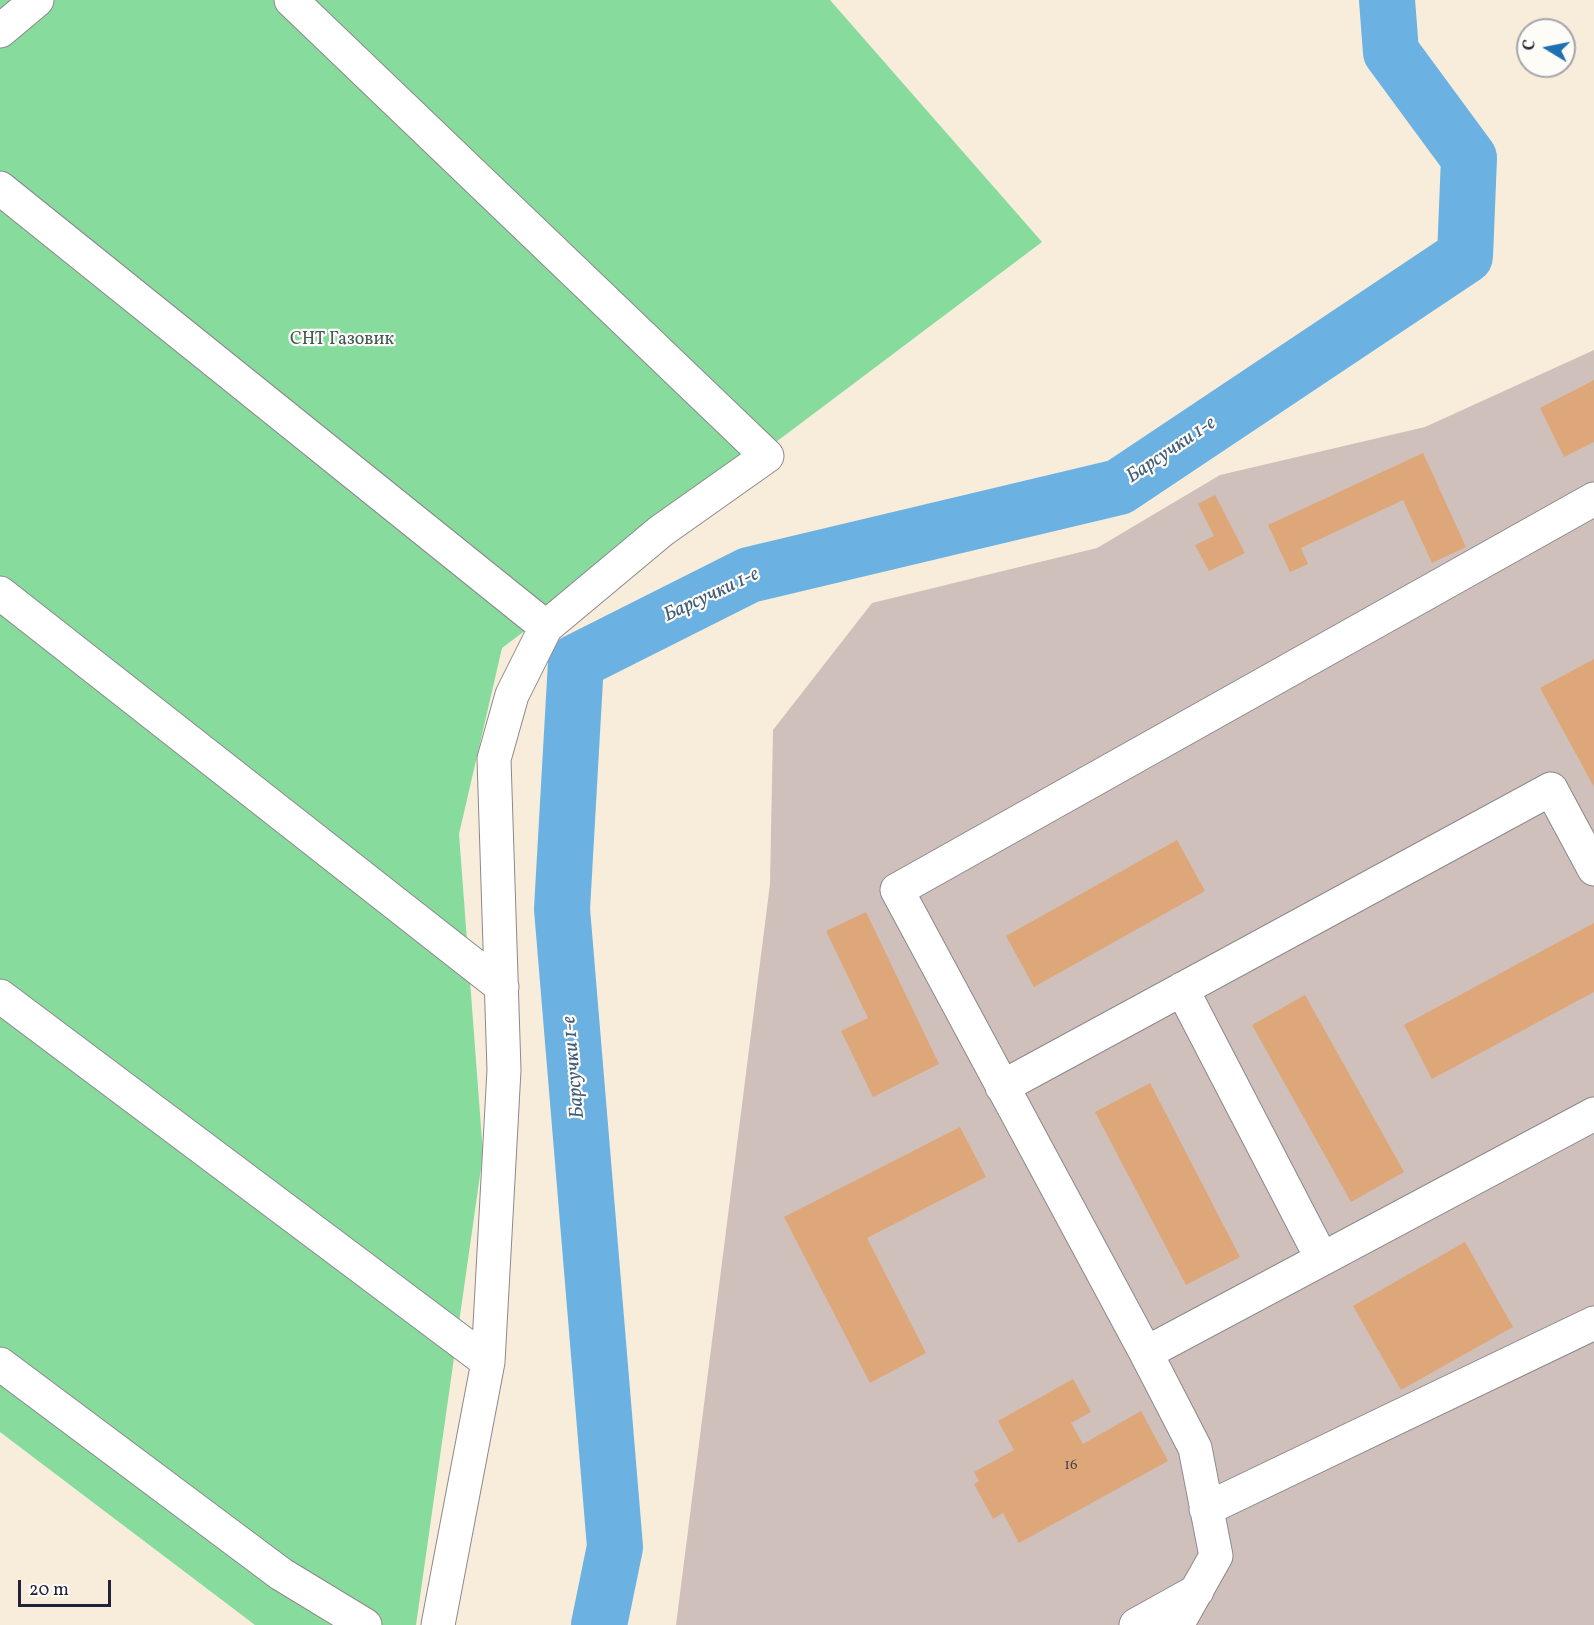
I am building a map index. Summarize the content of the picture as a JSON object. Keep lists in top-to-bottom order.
{
  "water": ["Барсучки 1-е"],
  "parks": ["СНТ Газовик"],
  "house_numbers": ["16"],
  "scale_bar": "20 m",
  "north": "left"
}
